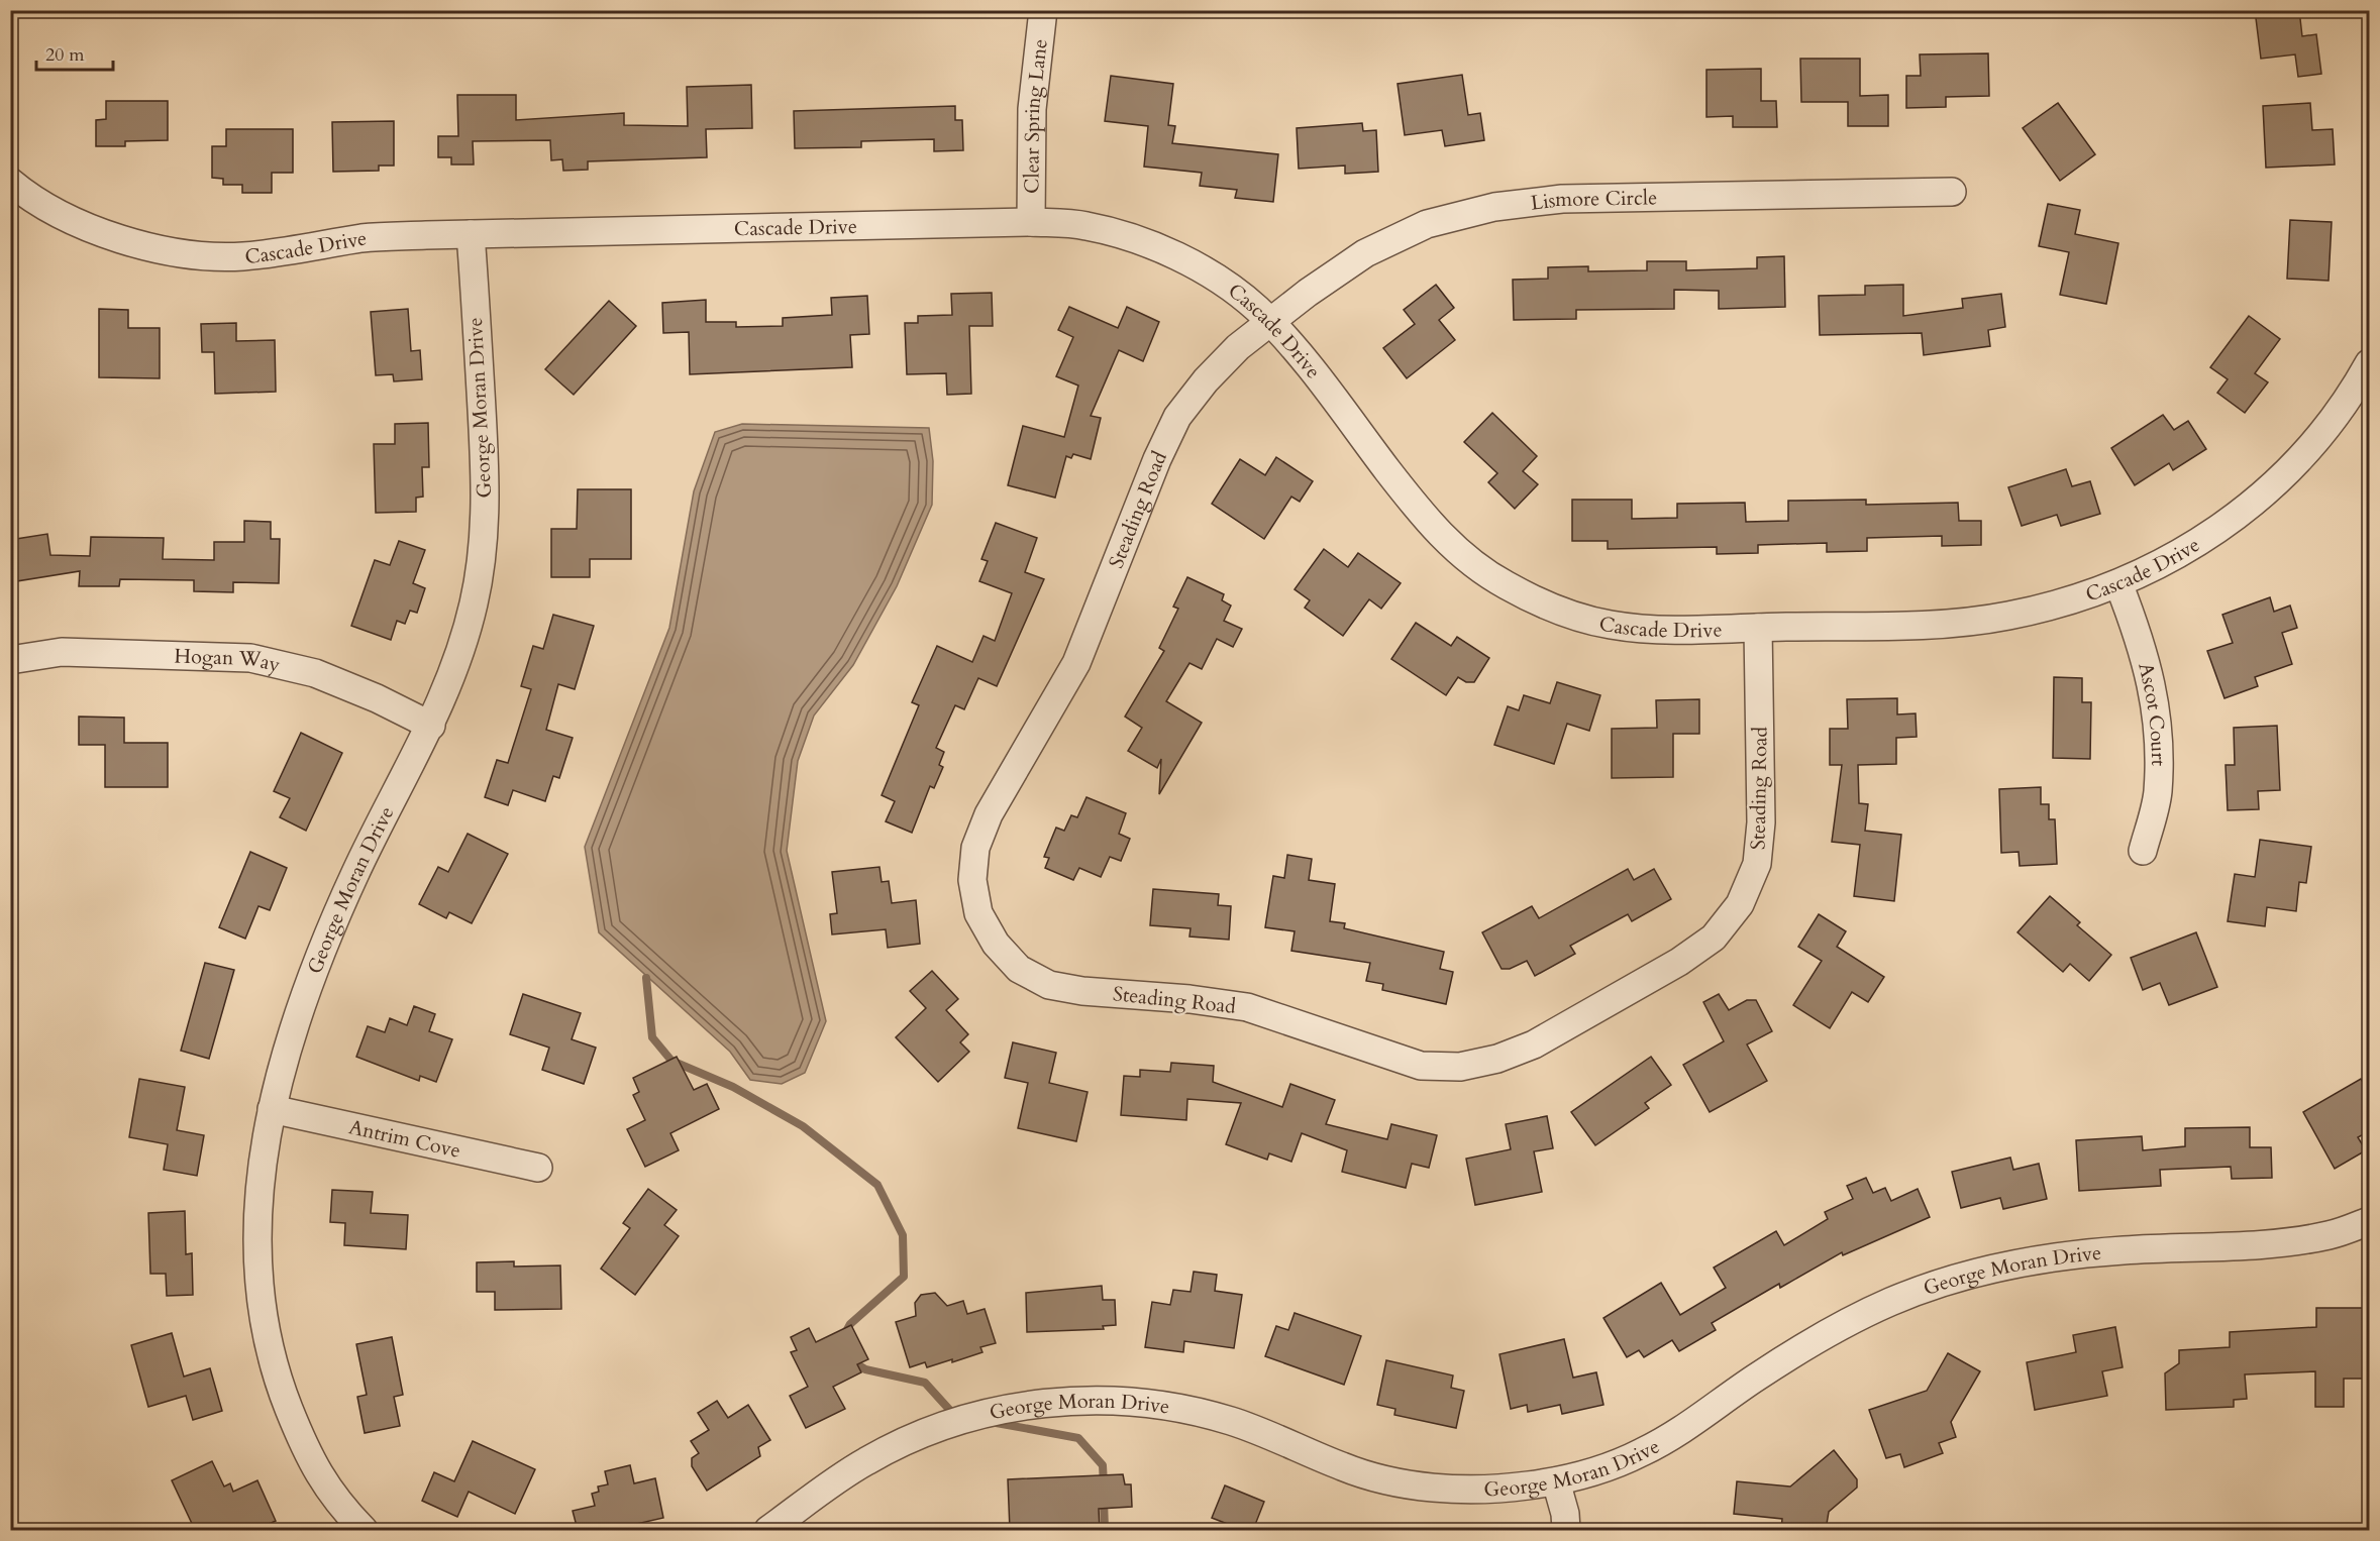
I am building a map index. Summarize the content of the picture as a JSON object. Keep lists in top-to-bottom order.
{
  "streets": {
    "street": [
      "Clear Spring Lane",
      "Lismore Circle",
      "Cascade Drive",
      "George Moran Drive",
      "Steading Road",
      "Hogan Way",
      "Ascot Court",
      "Antrim Cove"
    ]
  },
  "crossings": [
    ["Clear Spring Lane", "Cascade Drive"],
    ["Lismore Circle", "Cascade Drive"],
    ["Lismore Circle", "Steading Road"],
    ["Cascade Drive", "George Moran Drive"],
    ["Cascade Drive", "Steading Road"],
    ["Cascade Drive", "Ascot Court"],
    ["George Moran Drive", "Hogan Way"],
    ["George Moran Drive", "Antrim Cove"]
  ],
  "scale_bar": "20 m"
}
